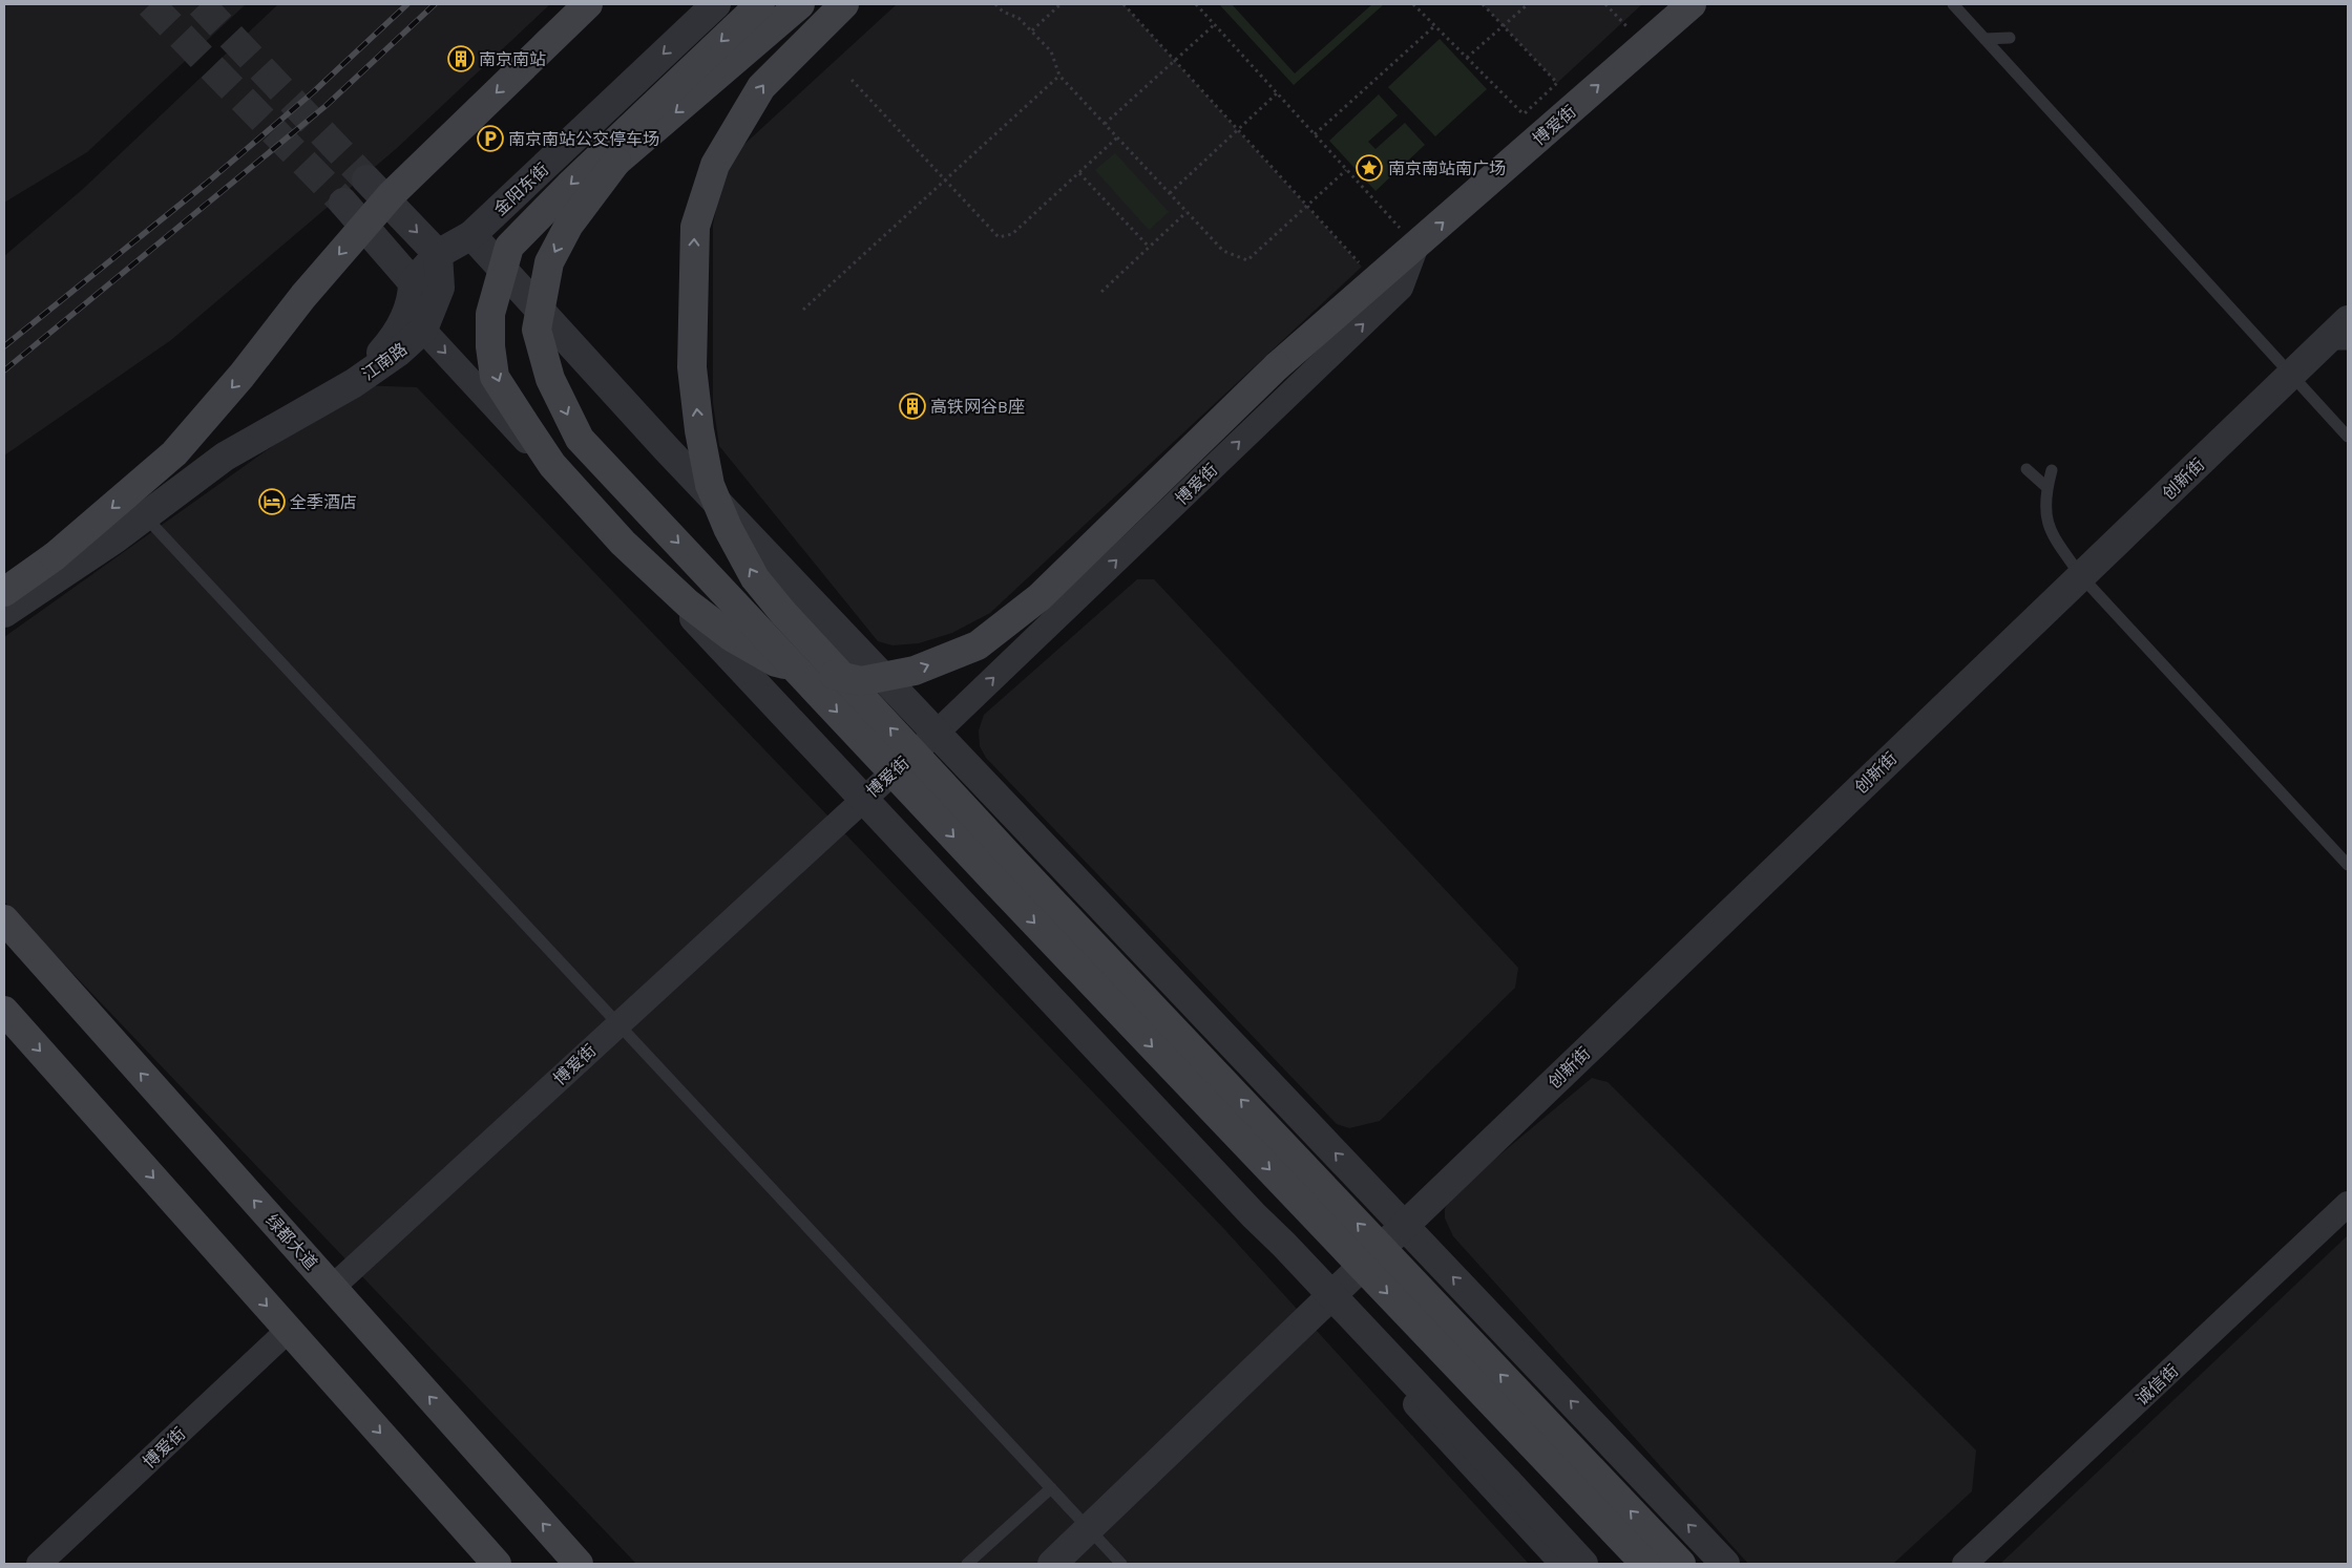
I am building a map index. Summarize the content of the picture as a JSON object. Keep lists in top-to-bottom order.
{
  "streets": {
    "main road": ["博爱街", "绿都大道"],
    "street": [
      "金阳东街",
      "江南路",
      "创新街",
      "诚信街"
    ]
  },
  "crossings": [
    ["博爱街", "绿都大道"],
    ["金阳东街", "江南路"]
  ],
  "one_way": ["金阳东街"],
  "places": {
    "building": ["南京南站", "高铁网谷B座"],
    "parking": ["南京南站公交停车场"],
    "place": ["南京南站南广场"],
    "hotel": ["全季酒店"]
  }
}
